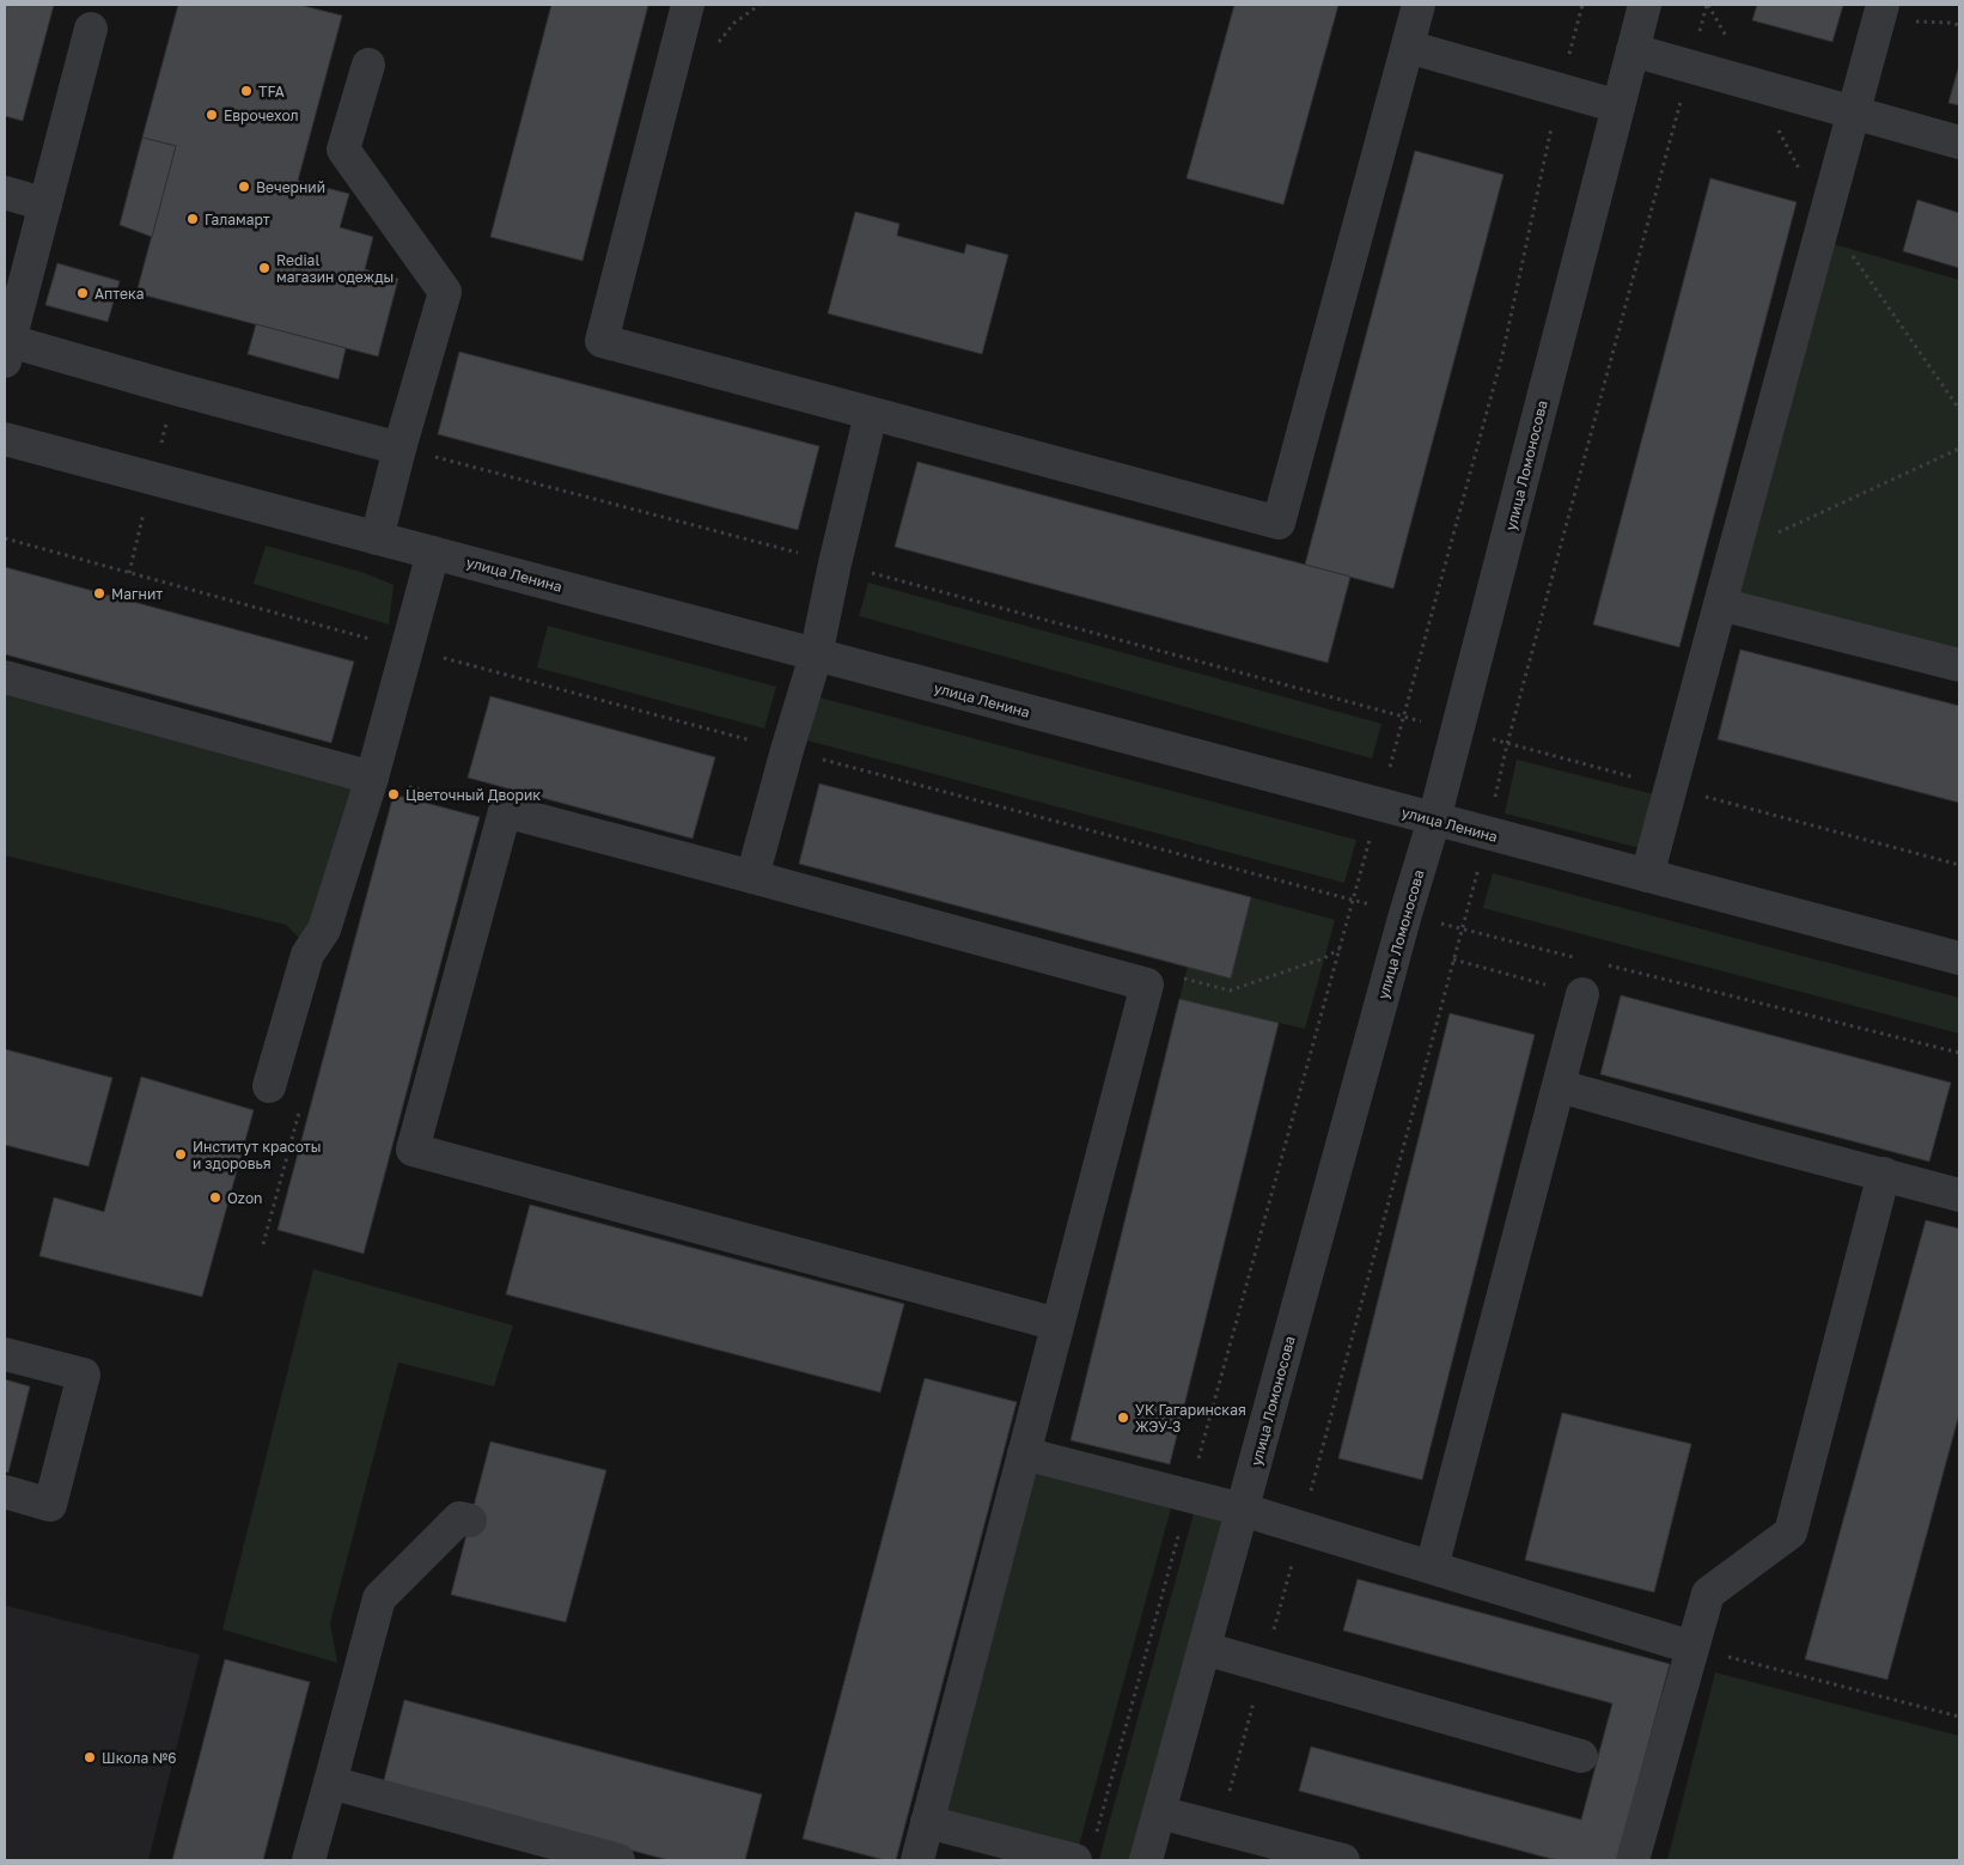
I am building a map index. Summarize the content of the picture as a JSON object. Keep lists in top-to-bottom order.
{
  "streets": {
    "street": ["улица Ломоносова", "улица Ленина"]
  },
  "crossings": [
    ["улица Ломоносова", "улица Ленина"]
  ],
  "places": [
    "TFA",
    "Еврочехол",
    "Вечерний",
    "Галамарт",
    "Redial магазин одежды",
    "Аптека",
    "Магнит",
    "Цветочный Дворик",
    "Институт красоты и здоровья",
    "Ozon",
    "УК Гагаринская ЖЭУ-3",
    "Школа №6"
  ]
}
